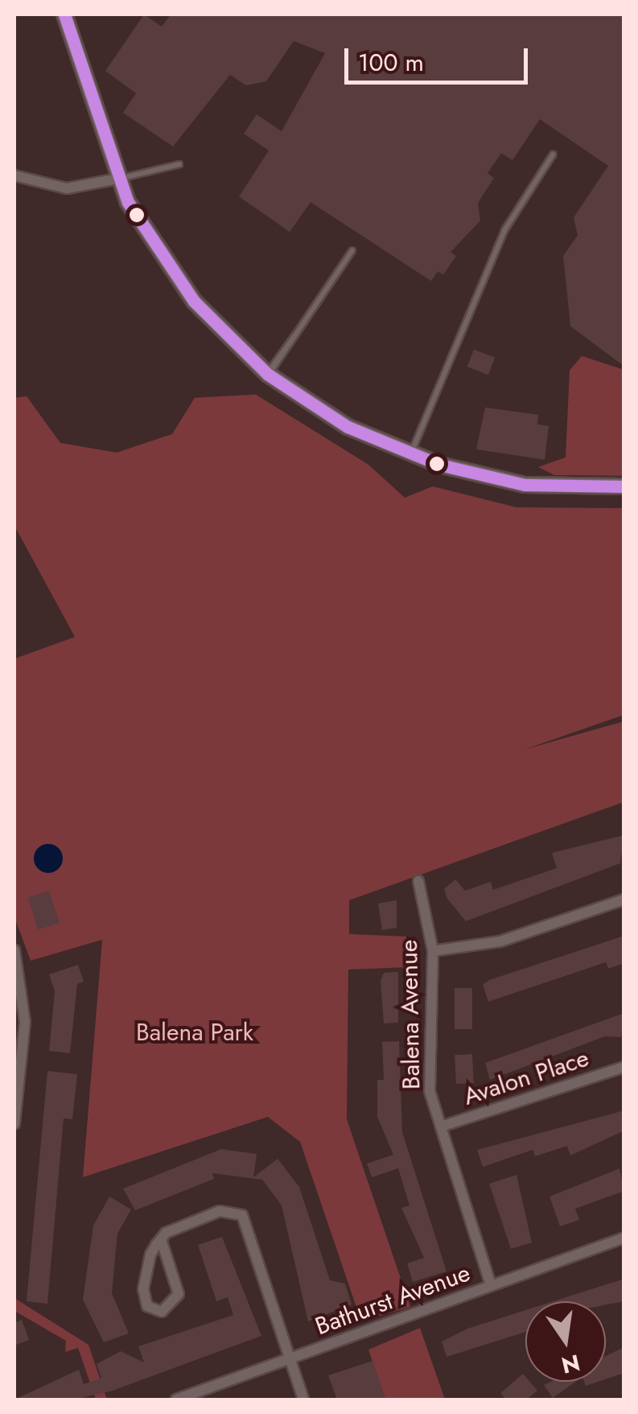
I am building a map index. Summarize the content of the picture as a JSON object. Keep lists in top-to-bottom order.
{
  "streets": {
    "street": ["Balena Avenue", "Avalon Place", "Bathurst Avenue"]
  },
  "crossings": [
    ["Balena Avenue", "Avalon Place"],
    ["Balena Avenue", "Bathurst Avenue"]
  ],
  "parks": ["Balena Park"],
  "scale_bar": "100 m",
  "north": "bottom"
}
